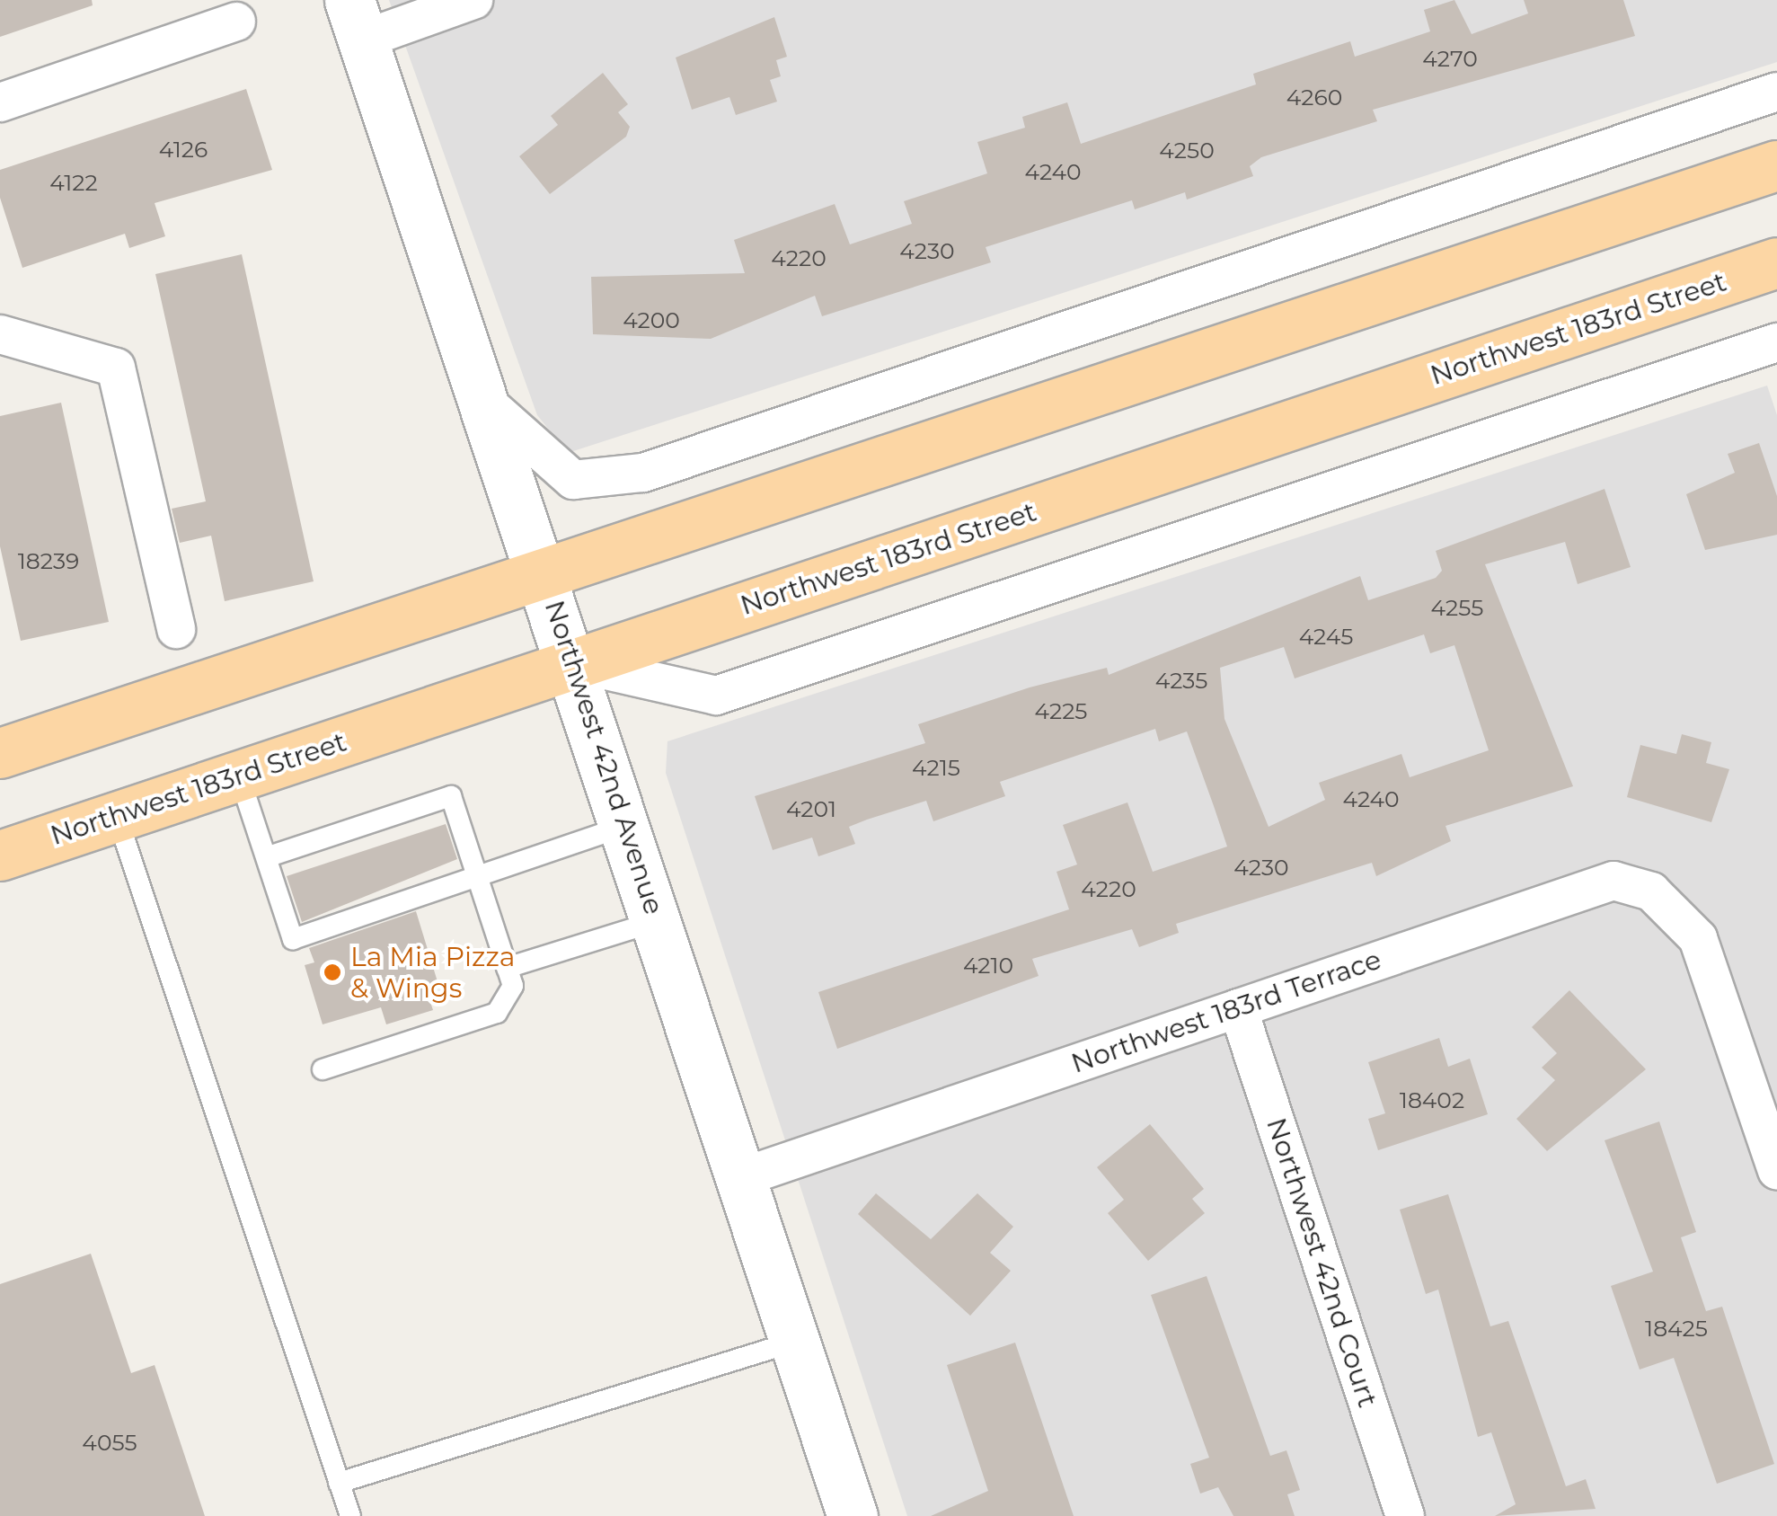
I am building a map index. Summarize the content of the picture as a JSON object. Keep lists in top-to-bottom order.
{
  "streets": {
    "main road": ["Northwest 183rd Street"],
    "street": ["Northwest 42nd Avenue", "Northwest 183rd Terrace", "Northwest 42nd Court"]
  },
  "crossings": [
    ["Northwest 183rd Street", "Northwest 42nd Avenue"],
    ["Northwest 42nd Avenue", "Northwest 183rd Terrace"],
    ["Northwest 183rd Terrace", "Northwest 42nd Court"]
  ],
  "places": ["La Mia Pizza & Wings"],
  "house_numbers": [
    "4270",
    "4260",
    "4126",
    "4250",
    "4240",
    "4122",
    "4230",
    "4220",
    "4200",
    "18239",
    "4255",
    "4245",
    "4235",
    "4225",
    "4215",
    "4240",
    "4201",
    "4230",
    "4220",
    "4210",
    "18402",
    "18425",
    "4055"
  ]
}
